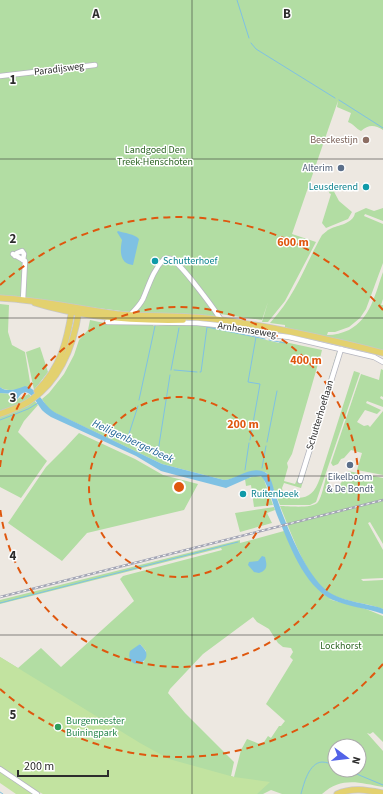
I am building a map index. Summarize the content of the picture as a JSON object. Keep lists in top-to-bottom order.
{
  "streets": {
    "main road": ["Arnhemseweg"],
    "street": ["Paradijsweg", "Schutterhoeflaan"]
  },
  "crossings": [
    ["Arnhemseweg", "Schutterhoeflaan"]
  ],
  "water": ["Heiligenbergerbeek"],
  "parks": ["Landgoed Den Treek-Henschoten", "Lockhorst"],
  "places": [
    "Beeckestijn",
    "Alterim",
    "Leusderend",
    "Schutterhoef",
    "Eikelboom & De Bondt",
    "Ruitenbeek",
    "Burgemeester Buiningpark"
  ],
  "scale_bar": "200 m",
  "north": "right",
  "grid": {
    "columns": ["A", "B"],
    "rows": [
      "1",
      "2",
      "3",
      "4",
      "5"
    ]
  },
  "rings": ["600 m", "400 m", "200 m"]
}
